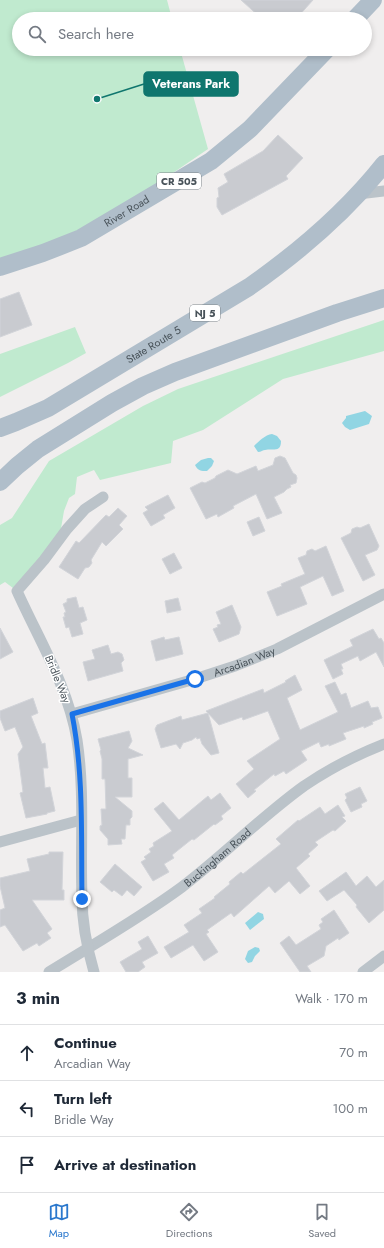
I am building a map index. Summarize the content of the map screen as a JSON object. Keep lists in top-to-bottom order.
{
  "streets": {
    "main road": [
      "CR 505",
      "River Road",
      "NJ 5",
      "State Route 5"
    ],
    "street": ["Arcadian Way", "Bridle Way", "Buckingham Road"]
  },
  "crossings": [
    ["Arcadian Way", "Bridle Way"],
    ["Bridle Way", "Buckingham Road"]
  ],
  "places": ["Veterans Park"],
  "page": {
    "search": "Search here",
    "heading": ["3 min", "Walk · 170 m"],
    "list": [
      ["Continue", "Arcadian Way", "70 m"],
      ["Turn left", "Bridle Way", "100 m"],
      "Arrive at destination"
    ],
    "nav": ["Map", "Directions", "Saved"]
  }
}
